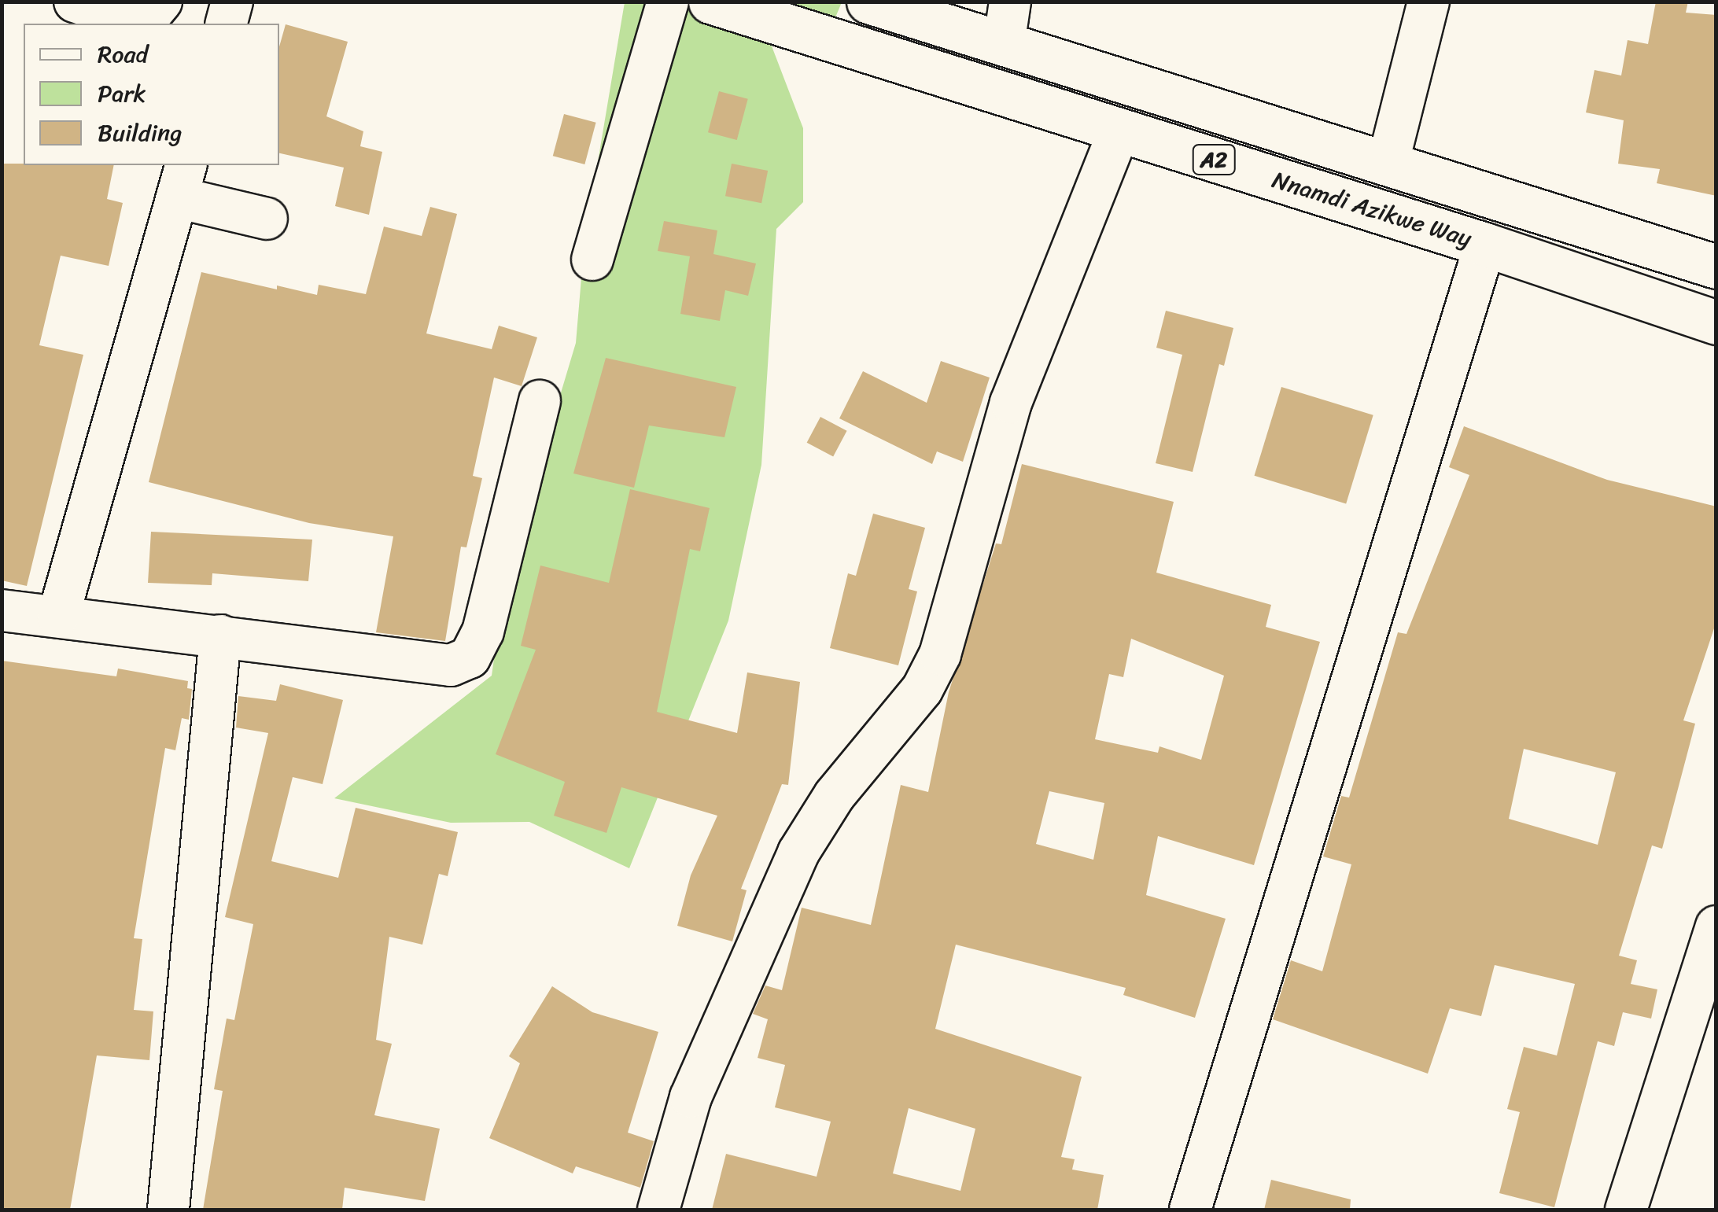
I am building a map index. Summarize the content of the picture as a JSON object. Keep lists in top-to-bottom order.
{
  "streets": {
    "highway": ["A2", "Nnamdi Azikwe Way"]
  },
  "legend": ["Road", "Park", "Building"]
}
